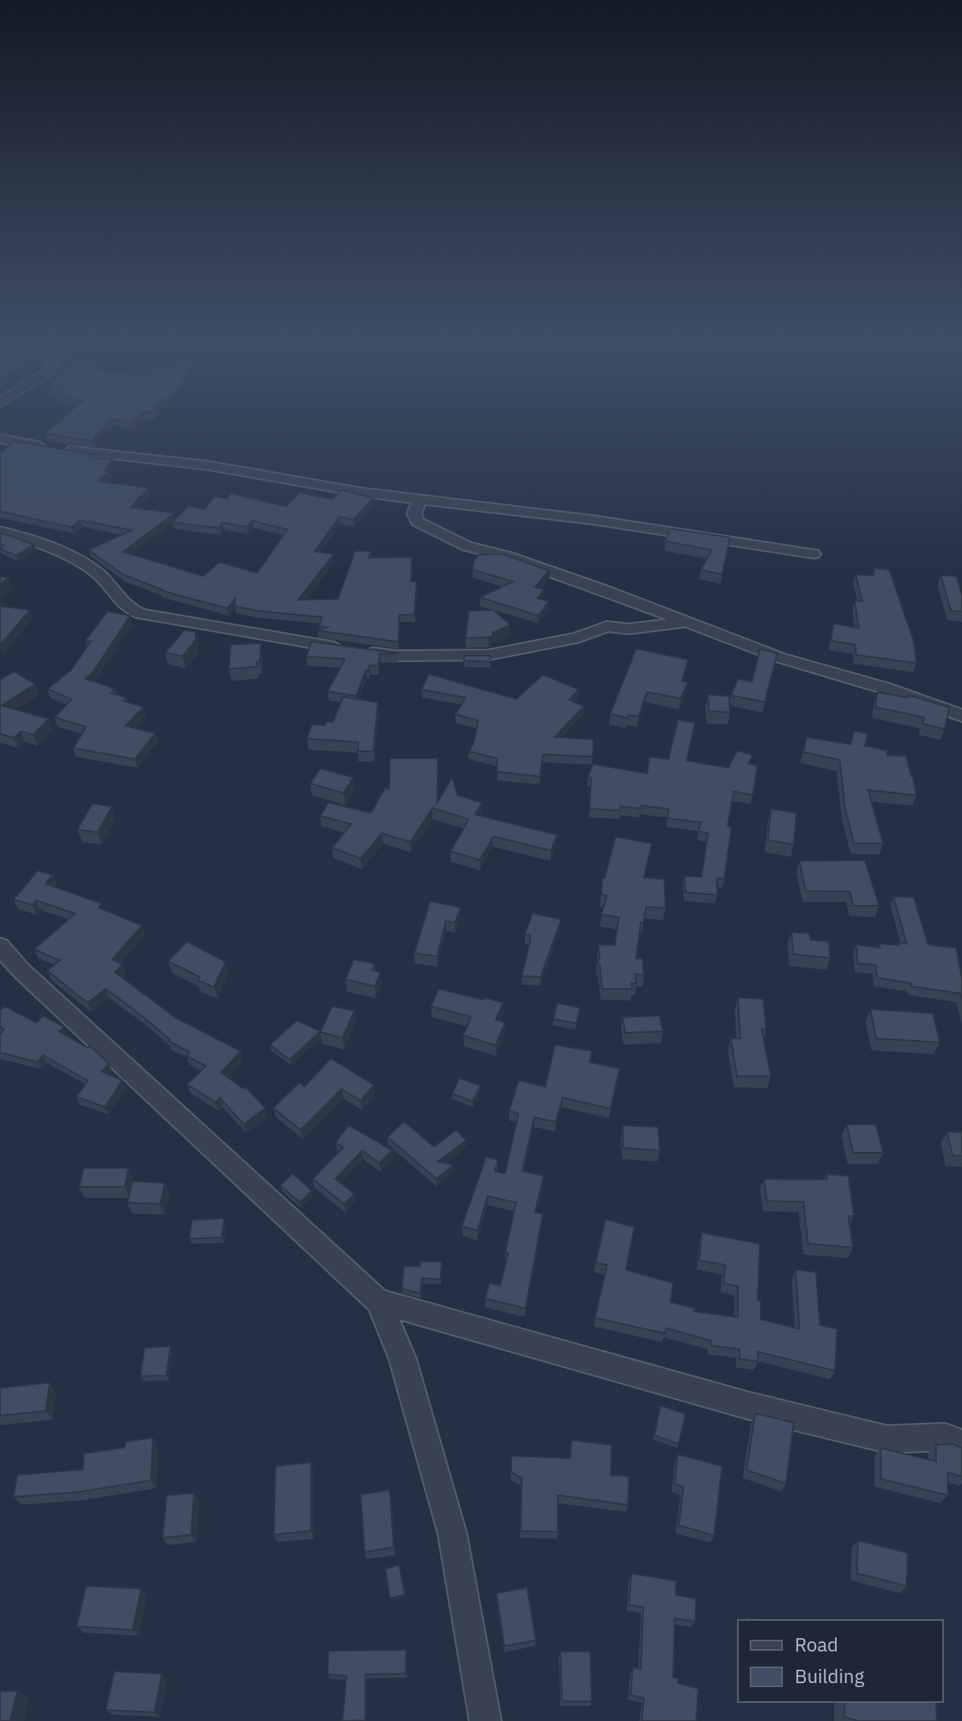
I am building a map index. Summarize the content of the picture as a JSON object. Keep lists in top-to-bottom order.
{
  "legend": ["Road", "Building"]
}
